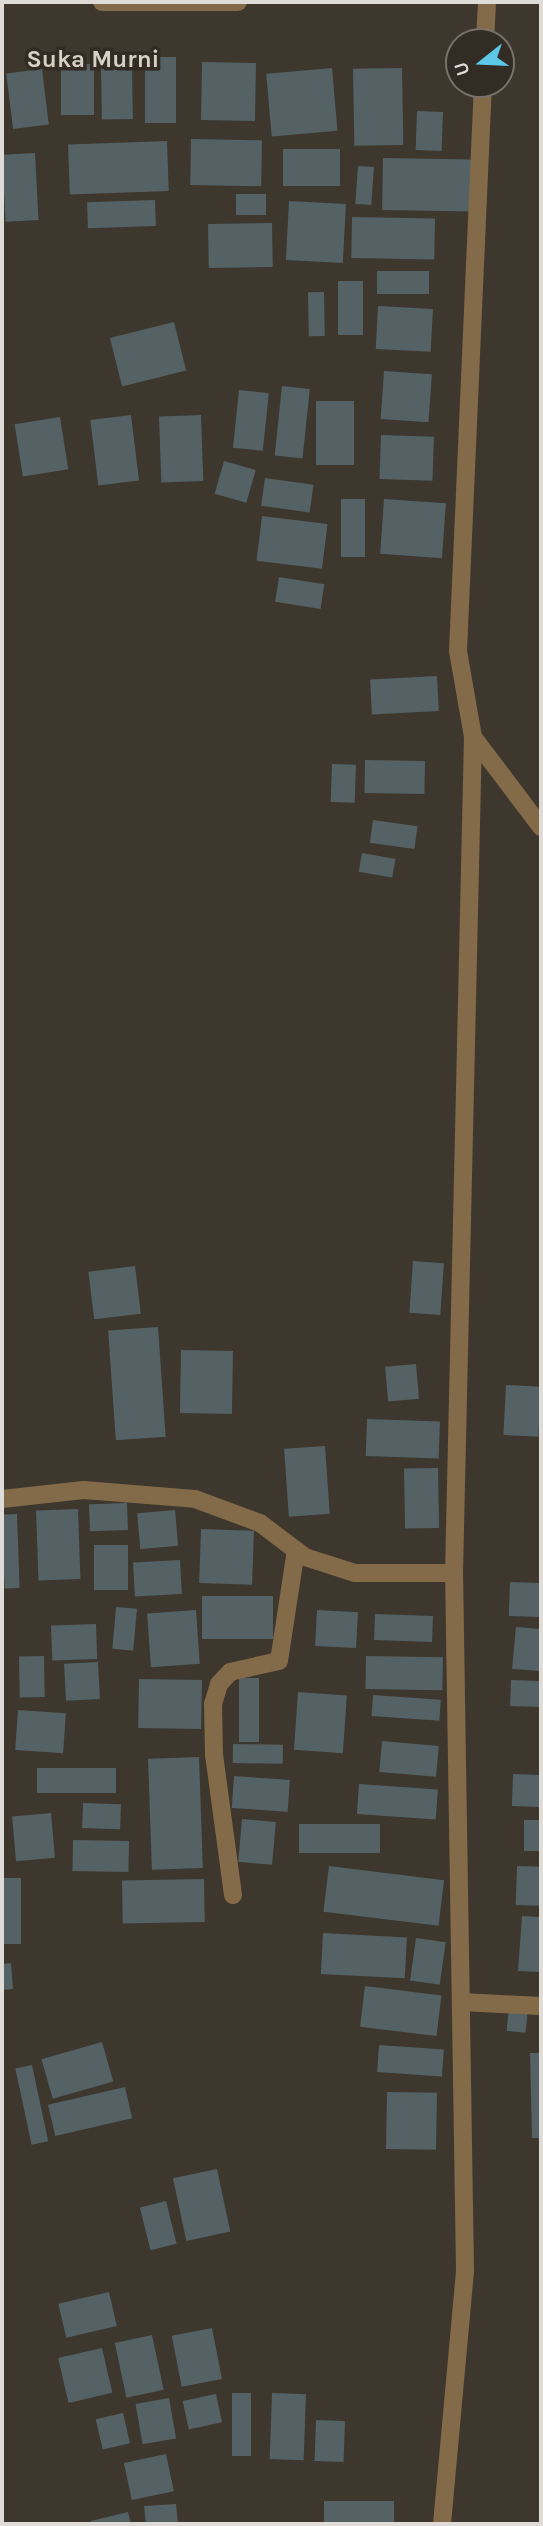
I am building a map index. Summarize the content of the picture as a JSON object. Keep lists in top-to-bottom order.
{
  "districts": ["Suka Murni"],
  "north": "left"
}
